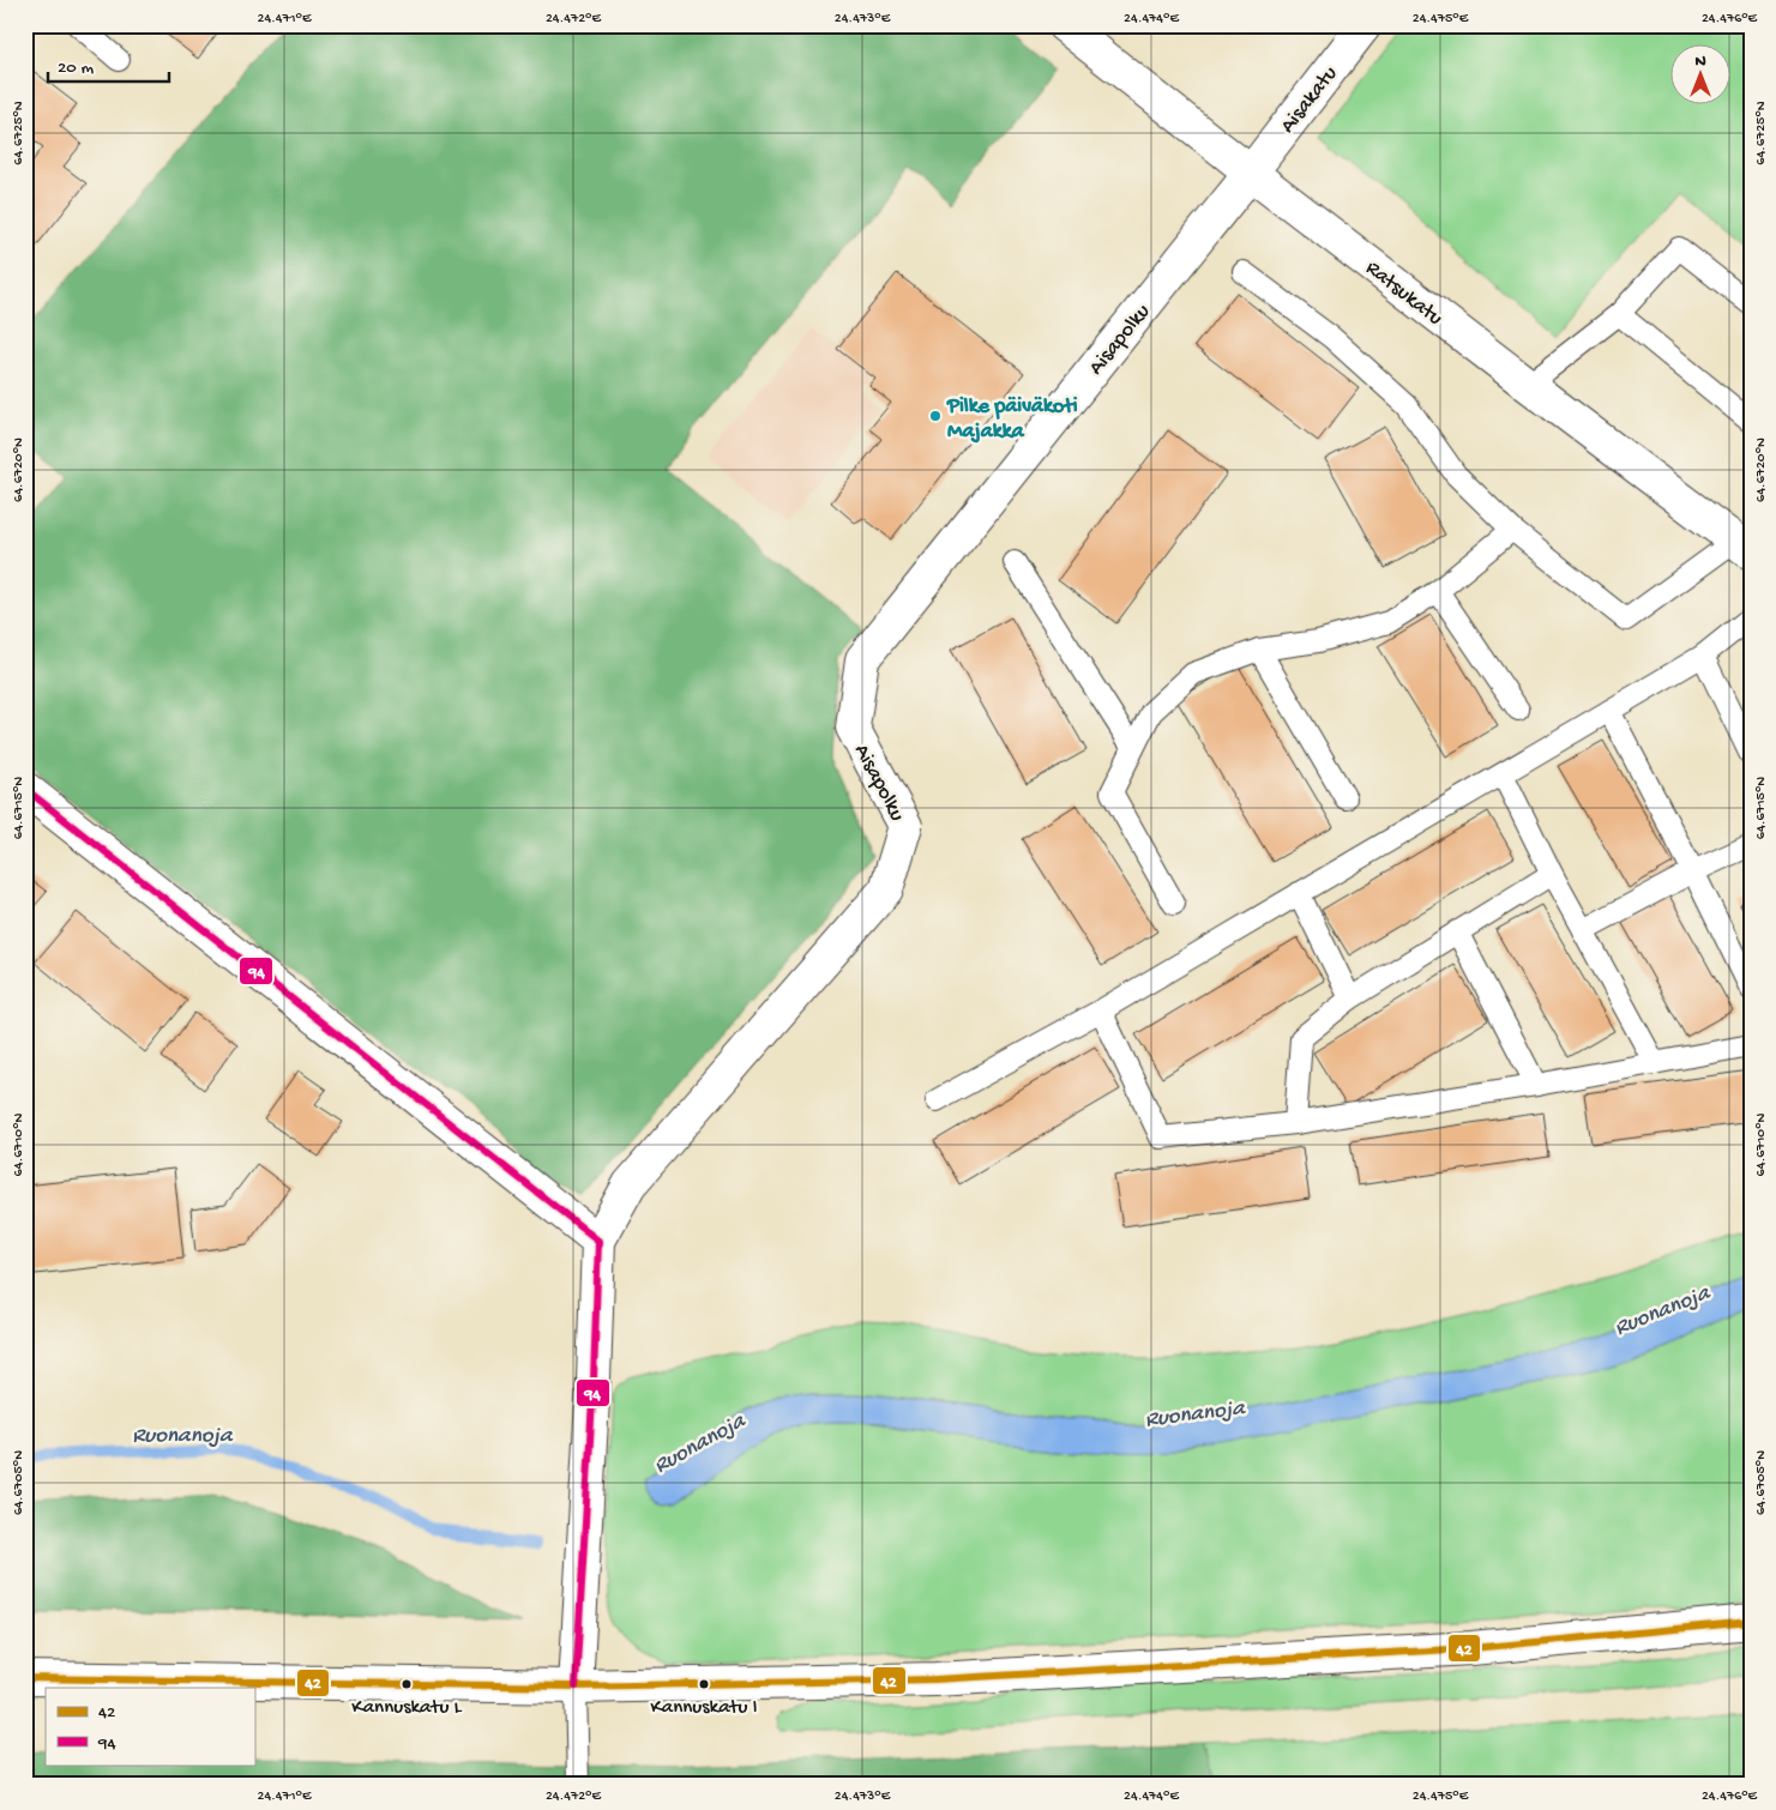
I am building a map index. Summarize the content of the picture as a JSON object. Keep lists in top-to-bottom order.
{
  "streets": {
    "street": ["Aisakatu", "Ratsukatu", "Aisapolku"]
  },
  "crossings": [
    ["Aisakatu", "Ratsukatu"],
    ["Aisakatu", "Aisapolku"],
    ["Ratsukatu", "Aisapolku"]
  ],
  "water": ["Ruonanoja"],
  "places": ["Pilke päiväkoti Majakka", "Kannuskatu L", "Kannuskatu I"],
  "lines": ["transit line 94", "transit line 42"],
  "legend": ["42", "94"],
  "scale_bar": "20 m",
  "north": "top",
  "coordinates": [
    "24.471°E",
    "24.472°E",
    "24.473°E",
    "24.474°E",
    "24.475°E",
    "24.476°E",
    "64.6725°N",
    "64.6720°N",
    "64.6715°N",
    "64.6710°N",
    "64.6705°N"
  ]
}
